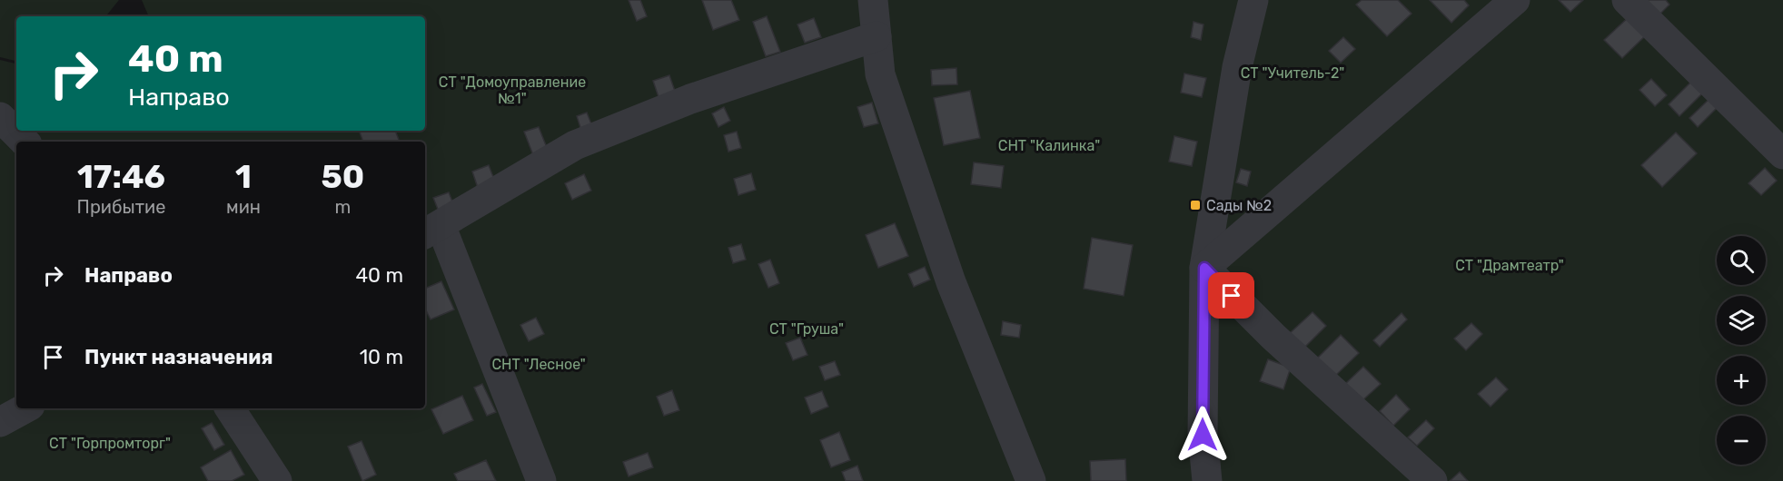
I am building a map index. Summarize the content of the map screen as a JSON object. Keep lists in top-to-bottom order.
{
  "parks": [
    "СТ \"Учитель-2\"",
    "СТ \"Домоуправление №1\"",
    "СНТ \"Калинка\"",
    "СТ \"Драмтеатр\"",
    "СТ \"Груша\"",
    "СНТ \"Лесное\"",
    "СТ \"Горпромторг\""
  ],
  "places": {
    "transit": ["Сады №2"]
  },
  "page": {
    "turn": ["40 m", "Направо"],
    "eta": [
      "17:46",
      "Прибытие",
      "1",
      "мин",
      "50",
      "m"
    ],
    "list": [
      {
        "name": "Направо",
        "value": "40 m"
      },
      {
        "name": "Пункт назначения",
        "value": "10 m"
      }
    ],
    "map_buttons": ["+", "−"]
  }
}
